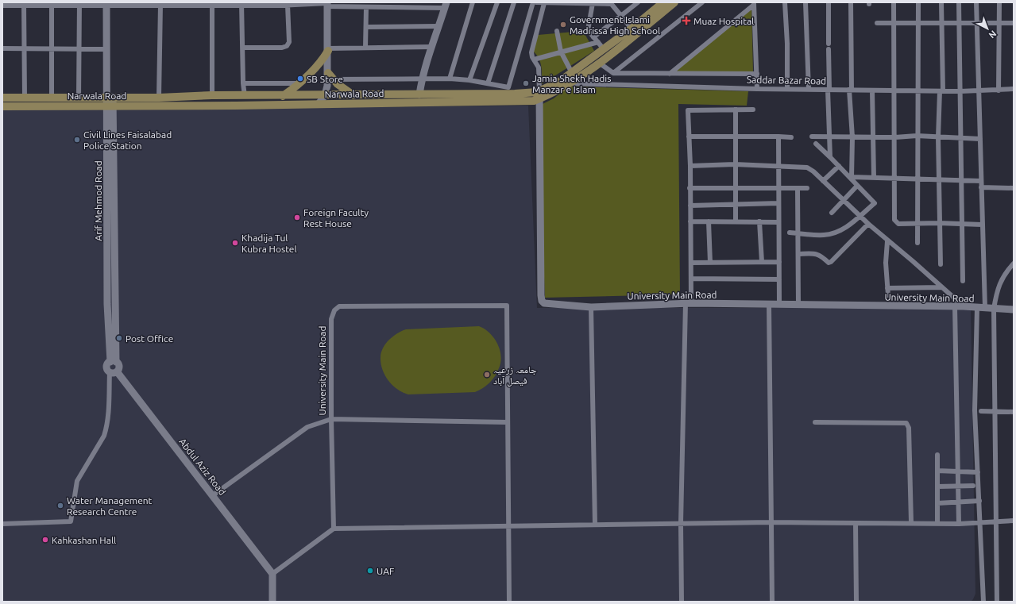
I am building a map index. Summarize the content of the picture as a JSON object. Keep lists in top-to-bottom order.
{
  "streets": {
    "main road": ["Narwala Road"],
    "street": [
      "Saddar Bazar Road",
      "Arif Mehmod Road",
      "University Main Road",
      "Abdul Aziz Road"
    ]
  },
  "crossings": [
    ["Saddar Bazar Road", "Narwala Road"],
    ["Narwala Road", "University Main Road"]
  ],
  "places": {
    "health": ["Muaz Hospital"],
    "other": [
      "Government Islami Madrissa High School",
      "SB Store",
      "Jamia Shekh Hadis Manzar e Islam",
      "Civil Lines Faisalabad Police Station",
      "Foreign Faculty Rest House",
      "Khadija Tul Kubra Hostel",
      "Post Office",
      "جامعہ زرعیہ فیصل آباد",
      "Water Management Research Centre",
      "Kahkashan Hall",
      "UAF"
    ]
  },
  "north": "bottom right"
}
